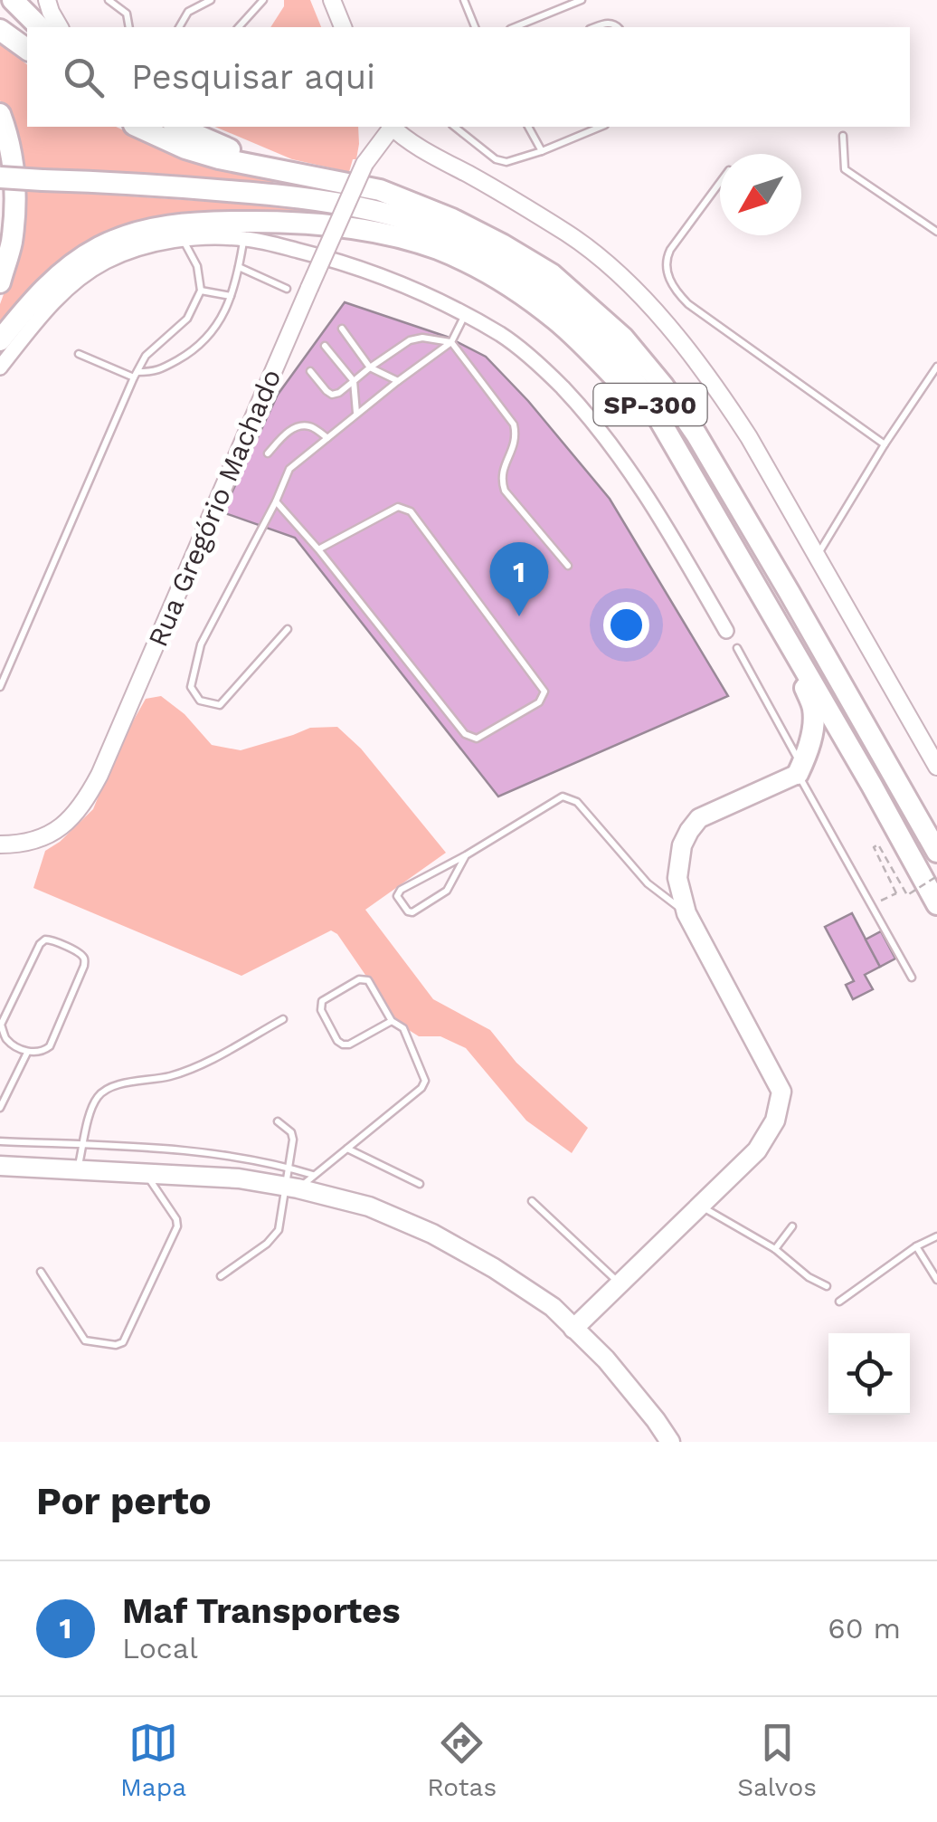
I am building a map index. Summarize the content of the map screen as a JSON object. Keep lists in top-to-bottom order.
{
  "streets": {
    "highway": ["SP-300"],
    "main road": ["Rua Gregório Machado"]
  },
  "north": "bottom left",
  "page": {
    "search": "Pesquisar aqui",
    "pins": "1",
    "heading": "Por perto",
    "list": [
      {
        "mark": "1",
        "name": "Maf Transportes",
        "note": "Local",
        "value": "60 m"
      }
    ],
    "nav": ["Mapa", "Rotas", "Salvos"]
  }
}
